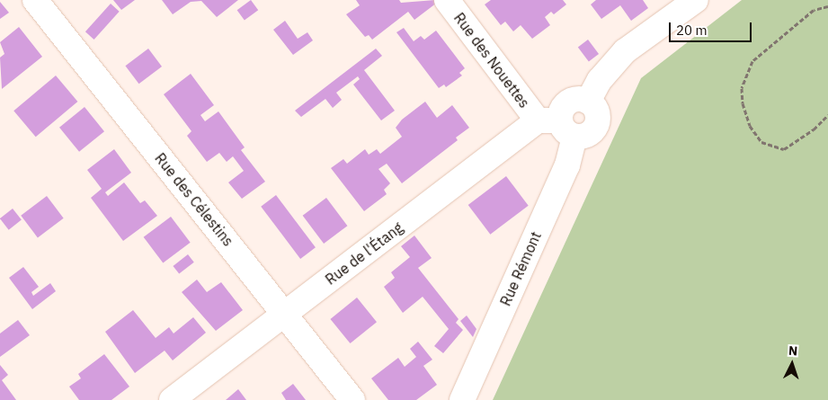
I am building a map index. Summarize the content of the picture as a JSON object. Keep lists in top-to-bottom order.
{
  "streets": {
    "street": [
      "Rue des Nouettes",
      "Rue des Célestins",
      "Rue de l'Étang",
      "Rue Rémont"
    ]
  },
  "crossings": [
    ["Rue des Nouettes", "Rue de l'Étang"],
    ["Rue des Nouettes", "Rue Rémont"],
    ["Rue des Célestins", "Rue de l'Étang"],
    ["Rue de l'Étang", "Rue Rémont"]
  ],
  "scale_bar": "20 m",
  "north": "top"
}
